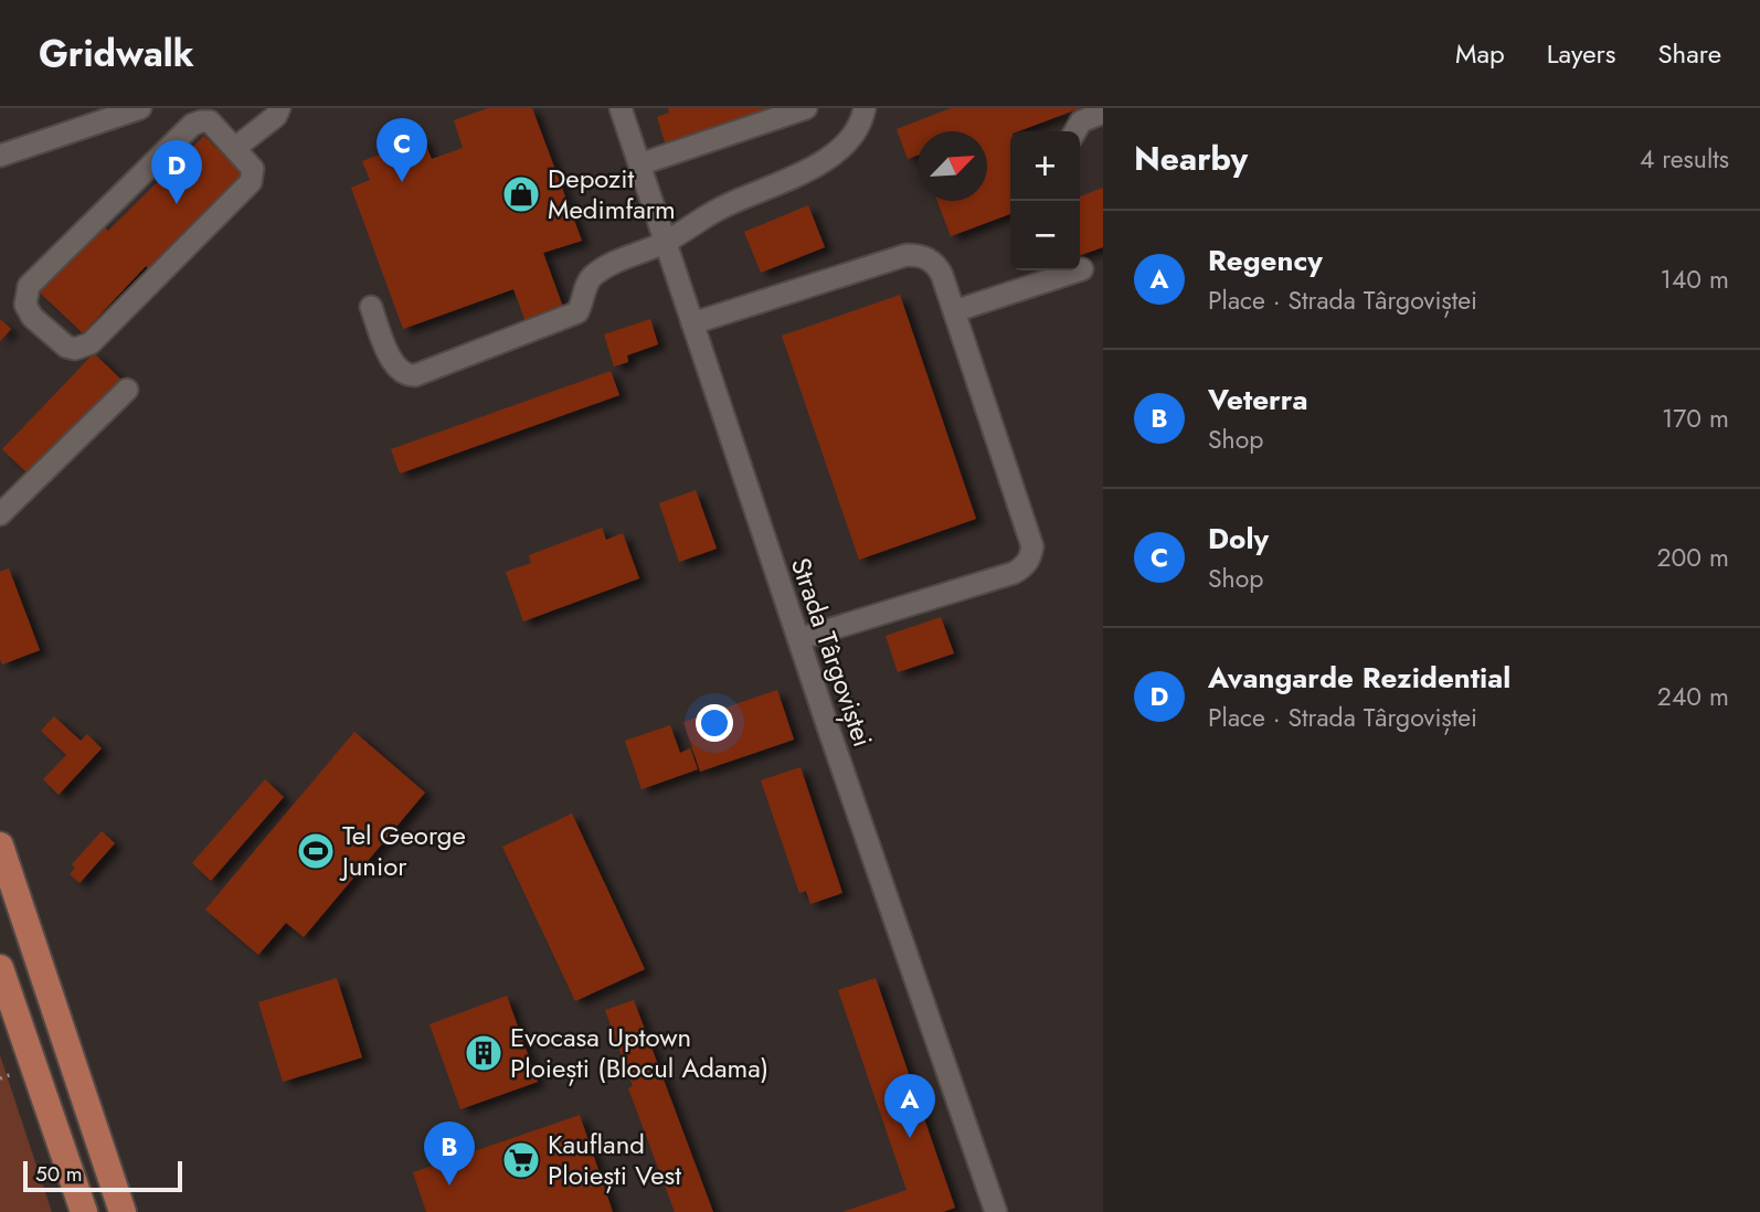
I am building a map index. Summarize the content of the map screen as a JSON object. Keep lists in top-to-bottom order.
{
  "streets": {
    "street": ["Strada Târgoviștei"]
  },
  "places": {
    "shop": ["Depozit Medimfarm"],
    "sports": ["Tel George Junior"],
    "building": ["Evocasa Uptown Ploiești (Blocul Adama)"],
    "supermarket": ["Kaufland Ploiești Vest"]
  },
  "scale_bar": "50 m",
  "north": "top right",
  "page": {
    "header": "Gridwalk",
    "nav": ["Map", "Layers", "Share"],
    "heading": ["Nearby", "4 results"],
    "pins": [
      "C",
      "D",
      "A",
      "B"
    ],
    "map_buttons": ["+", "−"],
    "list": [
      {
        "mark": "A",
        "name": "Regency",
        "note": "Place · Strada Târgoviștei",
        "value": "140 m"
      },
      {
        "mark": "B",
        "name": "Veterra",
        "note": "Shop",
        "value": "170 m"
      },
      {
        "mark": "C",
        "name": "Doly",
        "note": "Shop",
        "value": "200 m"
      },
      {
        "mark": "D",
        "name": "Avangarde Rezidential",
        "note": "Place · Strada Târgoviștei",
        "value": "240 m"
      }
    ],
    "scale": "50 m"
  }
}
